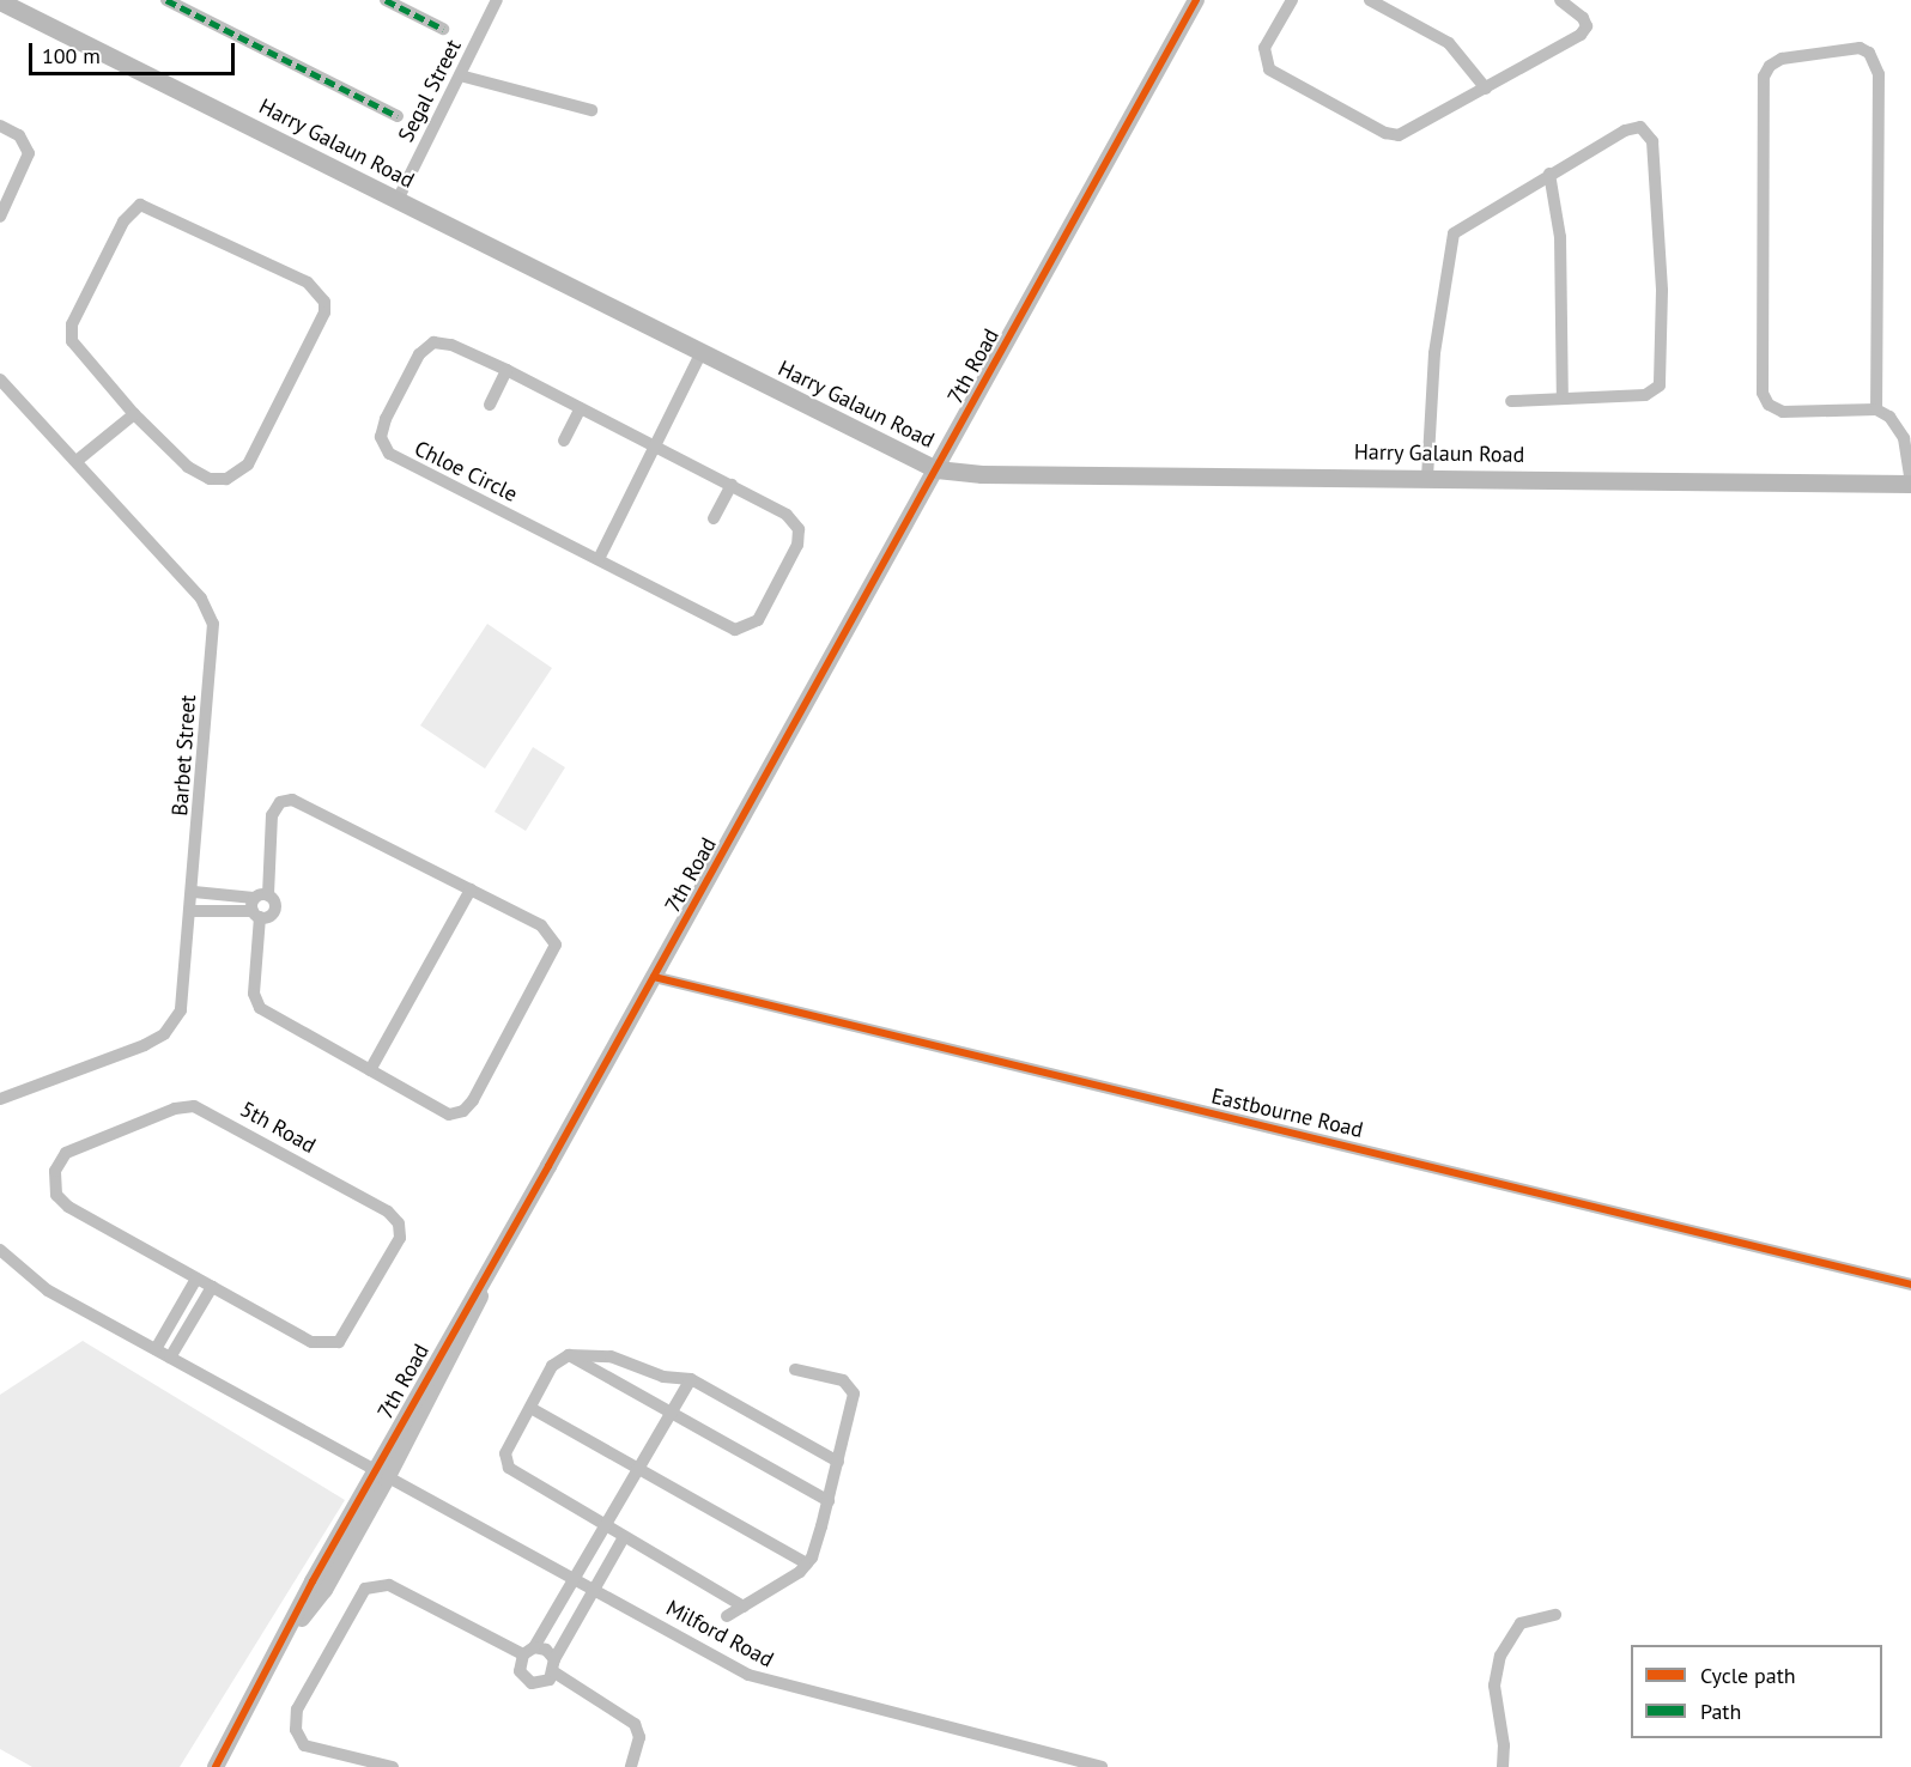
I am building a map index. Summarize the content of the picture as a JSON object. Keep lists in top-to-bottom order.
{
  "streets": {
    "main road": ["Harry Galaun Road"],
    "street": [
      "Segal Street",
      "7th Road",
      "Chloe Circle",
      "Barbet Street",
      "Eastbourne Road",
      "5th Road",
      "Milford Road"
    ]
  },
  "crossings": [
    ["Segal Street", "Harry Galaun Road"],
    ["Harry Galaun Road", "7th Road"],
    ["7th Road", "Eastbourne Road"],
    ["7th Road", "Milford Road"]
  ],
  "legend": ["Cycle path", "Path"],
  "scale_bar": "100 m"
}
